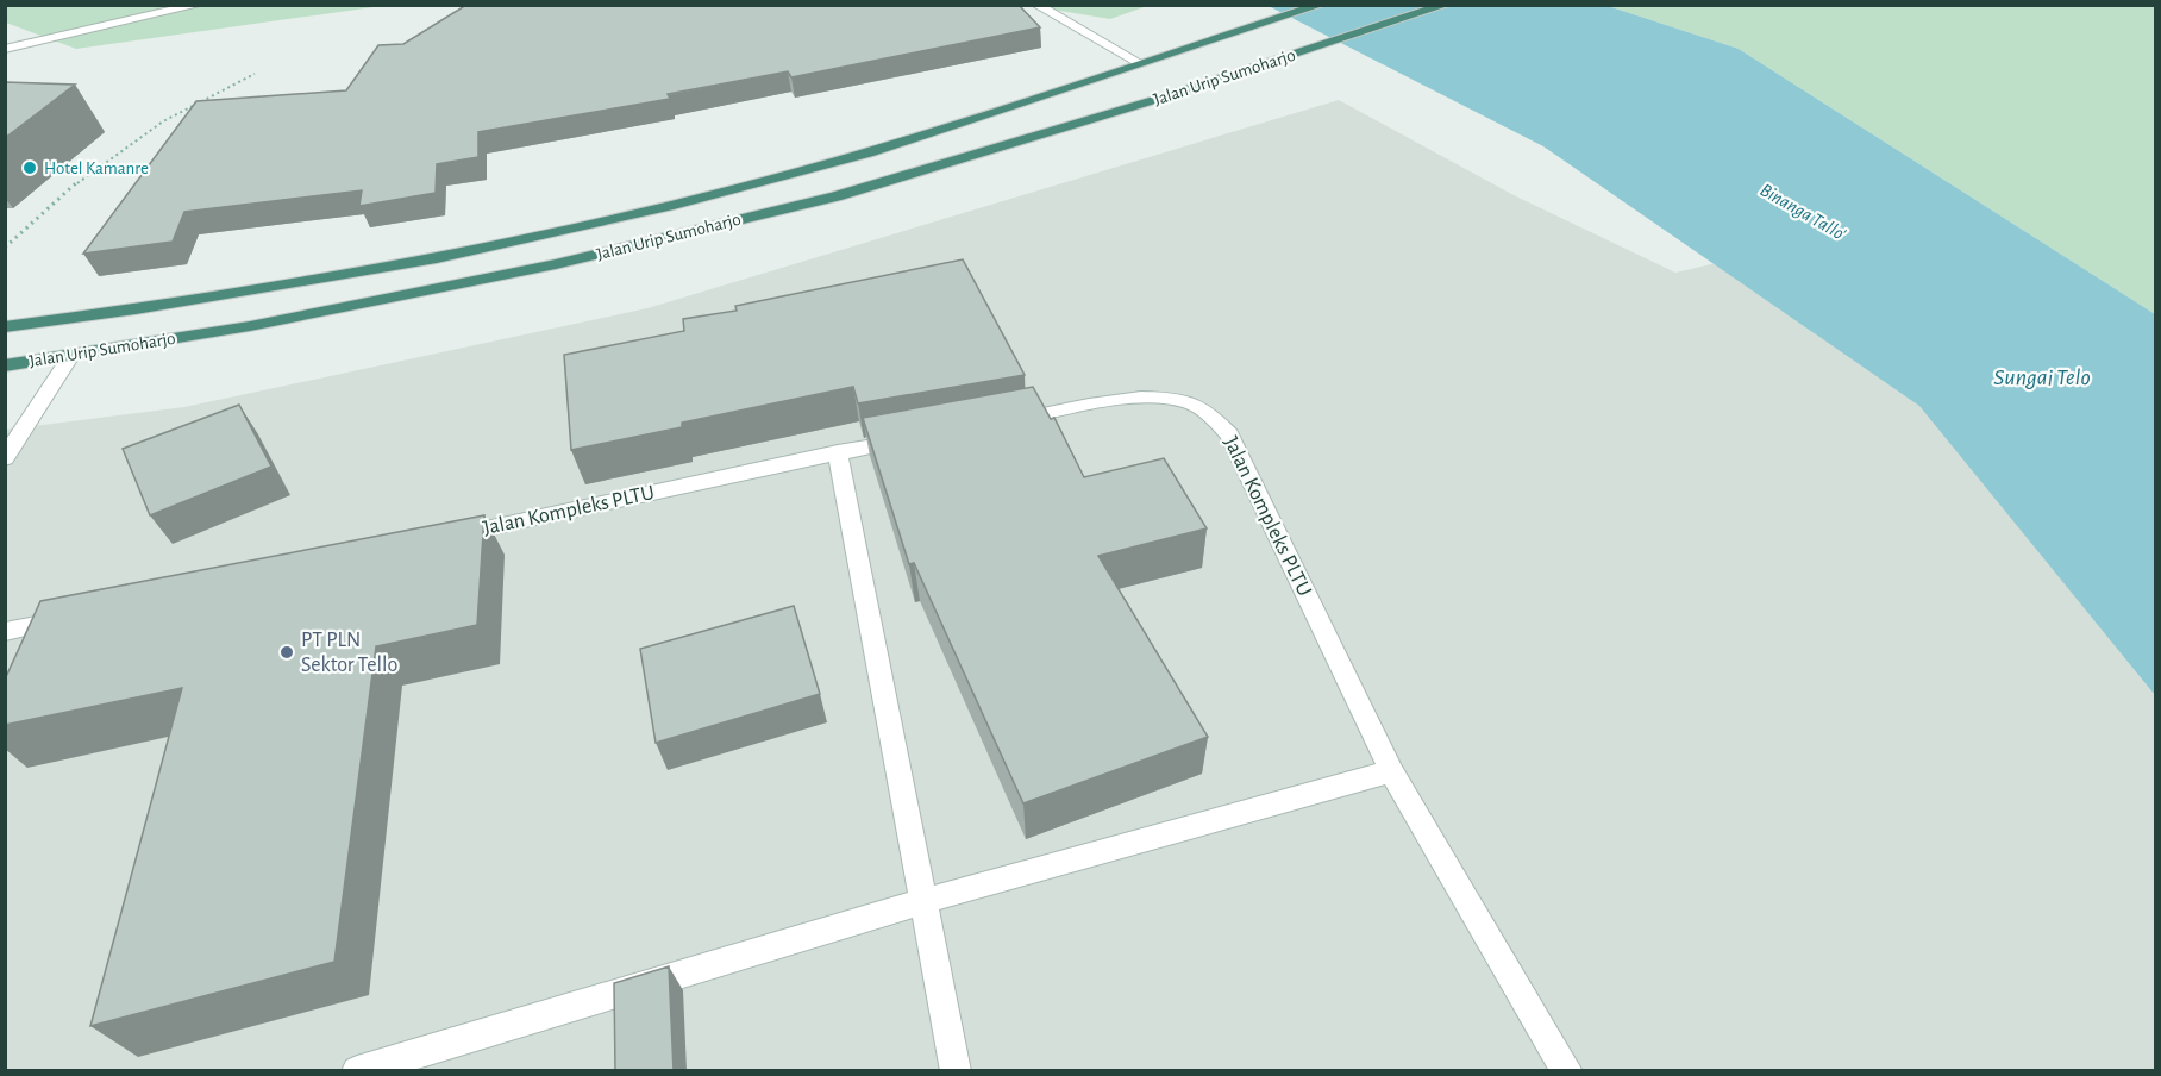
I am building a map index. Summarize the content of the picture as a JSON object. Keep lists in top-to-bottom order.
{
  "streets": {
    "highway": ["Jalan Urip Sumoharjo"],
    "street": ["Jalan Kompleks PLTU"]
  },
  "water": ["Binanga Tallo'", "Sungai Telo"],
  "places": ["Hotel Kamanre", "PT PLN Sektor Tello"]
}
